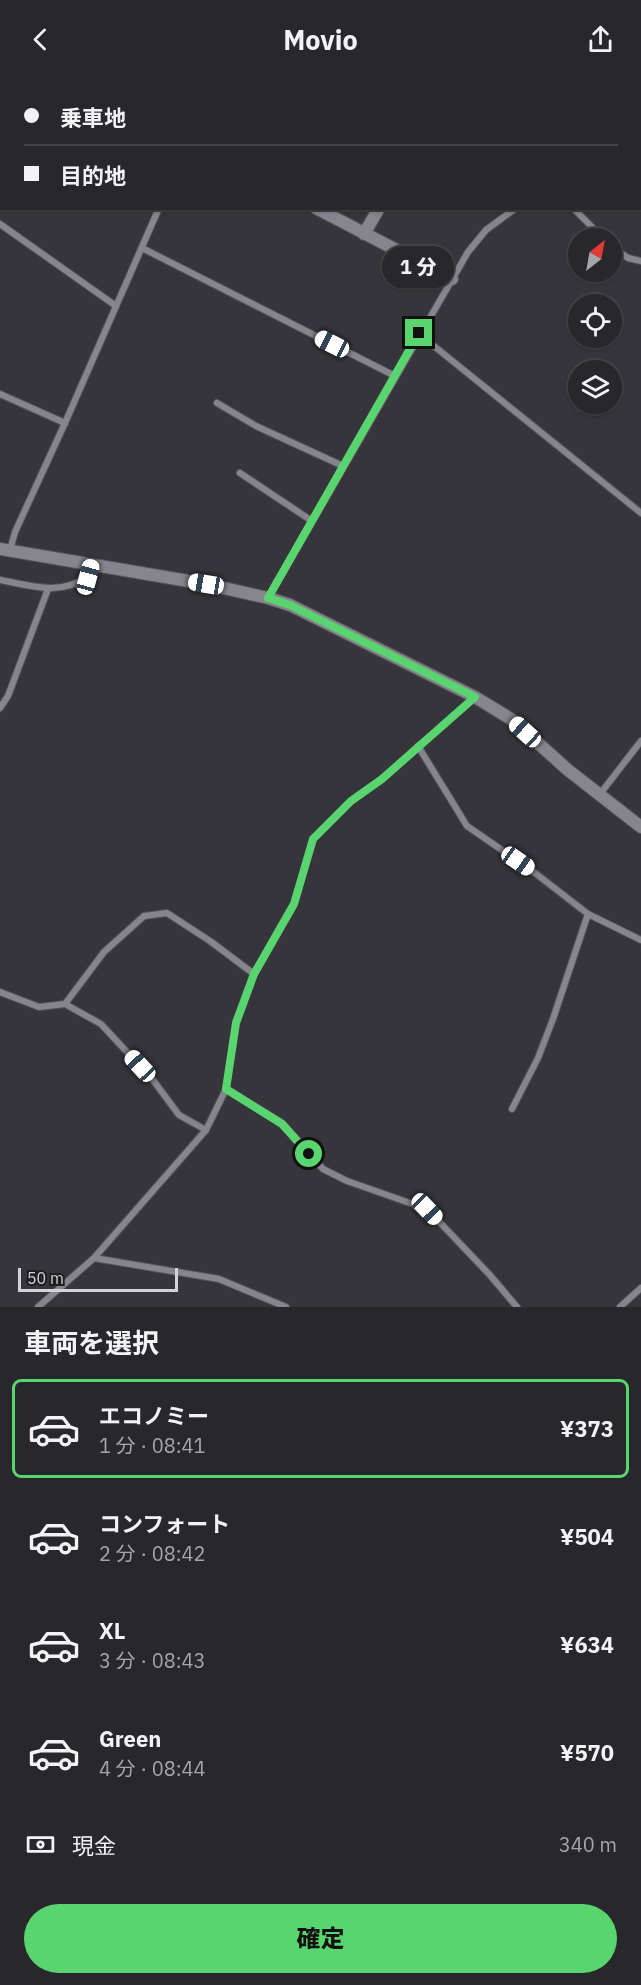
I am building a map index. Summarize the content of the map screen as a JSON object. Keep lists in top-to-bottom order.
{
  "scale_bar": "50 m",
  "north": "top right",
  "page": {
    "header": "Movio",
    "banner": ["乗車地", "目的地"],
    "bubble": "1 分",
    "scale": "50 m",
    "heading": "車両を選択",
    "list": [
      {
        "name": "エコノミー",
        "note": "1 分 · 08:41",
        "value": "¥373"
      },
      {
        "name": "コンフォート",
        "note": "2 分 · 08:42",
        "value": "¥504"
      },
      {
        "name": "XL",
        "note": "3 分 · 08:43",
        "value": "¥634"
      },
      {
        "name": "Green",
        "note": "4 分 · 08:44",
        "value": "¥570"
      }
    ],
    "pay": ["現金", "340 m"],
    "buttons": "確定"
  }
}
